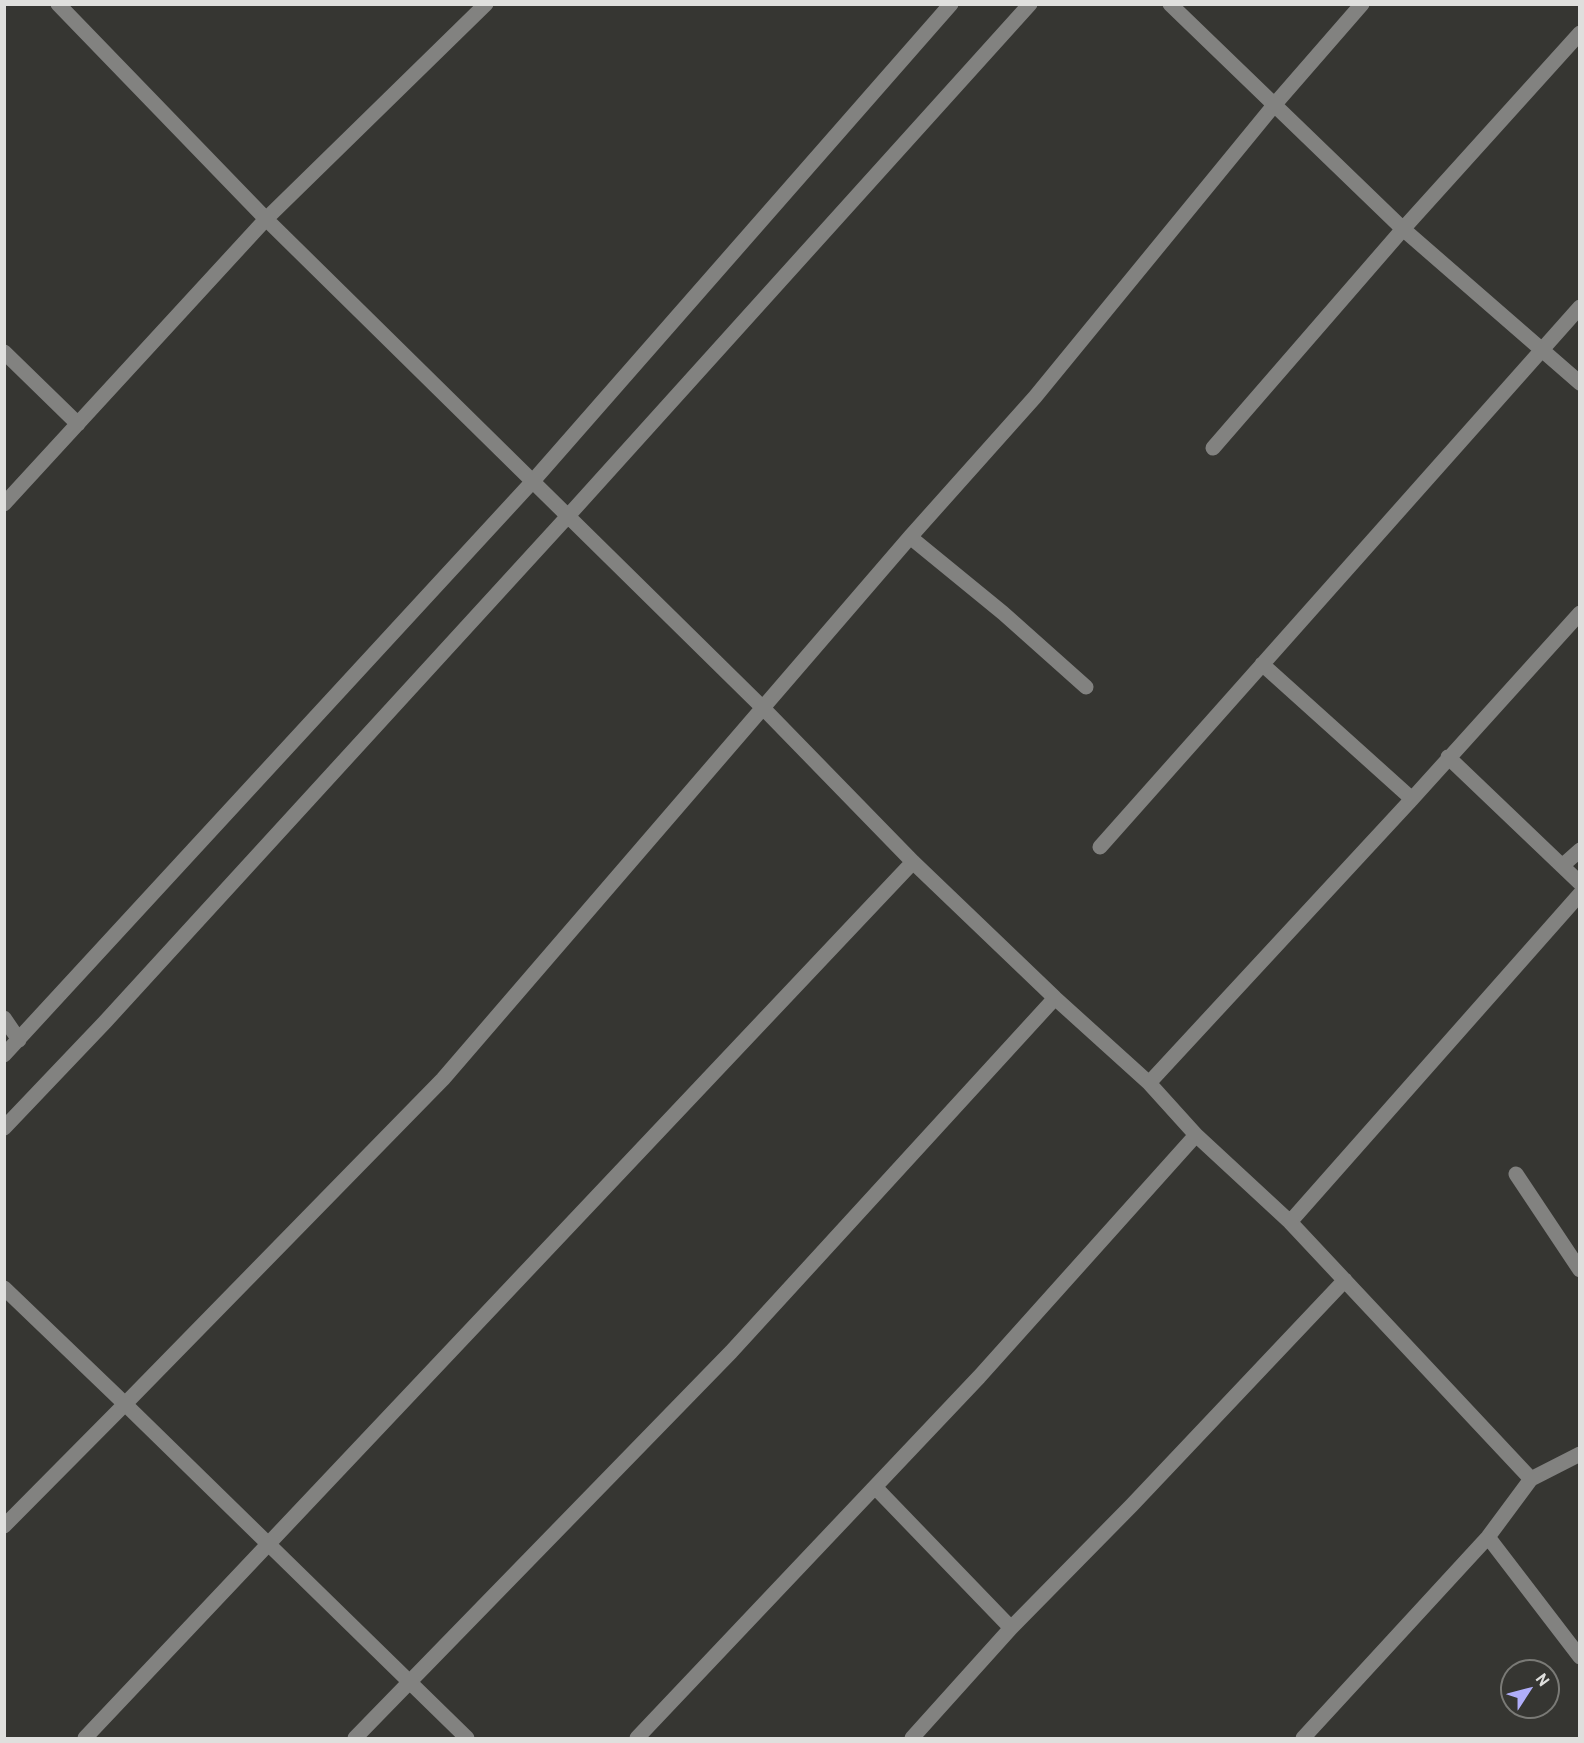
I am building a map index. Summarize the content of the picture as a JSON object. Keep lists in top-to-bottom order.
{
  "north": "top right"
}
